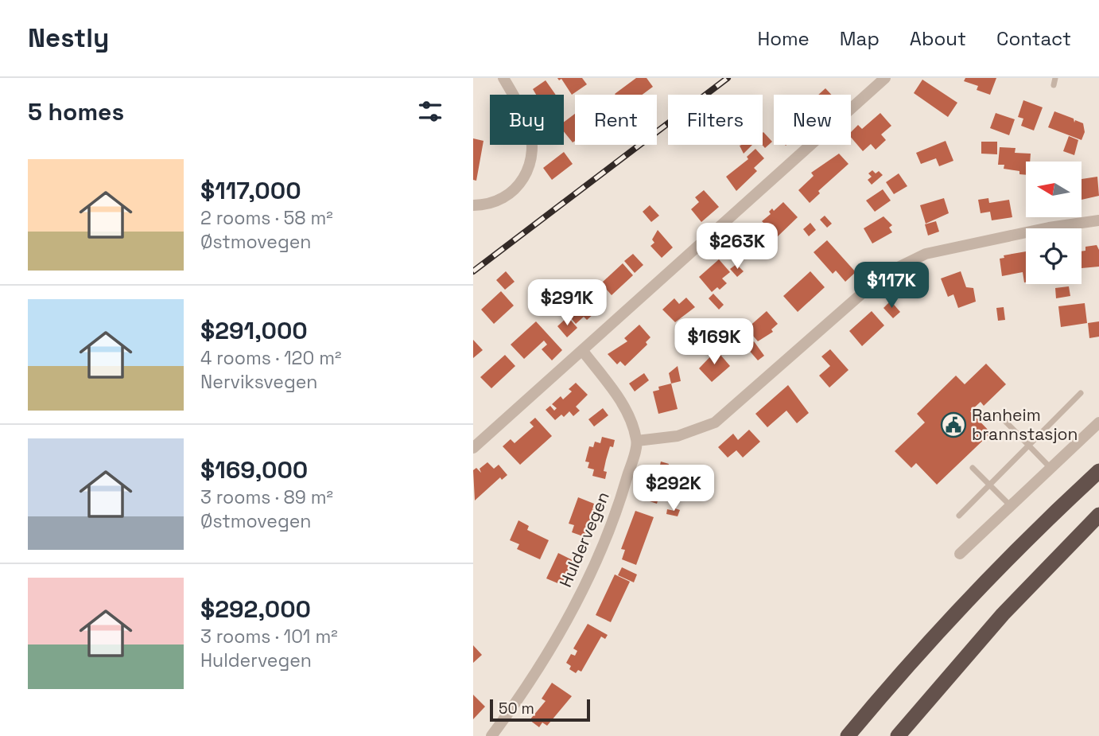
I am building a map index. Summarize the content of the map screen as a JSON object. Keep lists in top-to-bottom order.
{
  "streets": {
    "street": ["Huldervegen"]
  },
  "places": {
    "public building": ["Ranheim brannstasjon"]
  },
  "scale_bar": "50 m",
  "north": "left",
  "page": {
    "header": "Nestly",
    "nav": [
      "Home",
      "Map",
      "About",
      "Contact"
    ],
    "heading": "5 homes",
    "chip": [
      "Buy",
      "Rent",
      "Filters",
      "New"
    ],
    "list": [
      {
        "name": "$117,000",
        "note": "2 rooms · 58 m² · Østmovegen"
      },
      {
        "name": "$291,000",
        "note": "4 rooms · 120 m² · Nerviksvegen"
      },
      {
        "name": "$169,000",
        "note": "3 rooms · 89 m² · Østmovegen"
      },
      {
        "name": "$292,000",
        "note": "3 rooms · 101 m² · Huldervegen"
      }
    ],
    "price": [
      "$263K",
      "$117K",
      "$291K",
      "$169K",
      "$292K"
    ],
    "scale": "50 m"
  }
}
